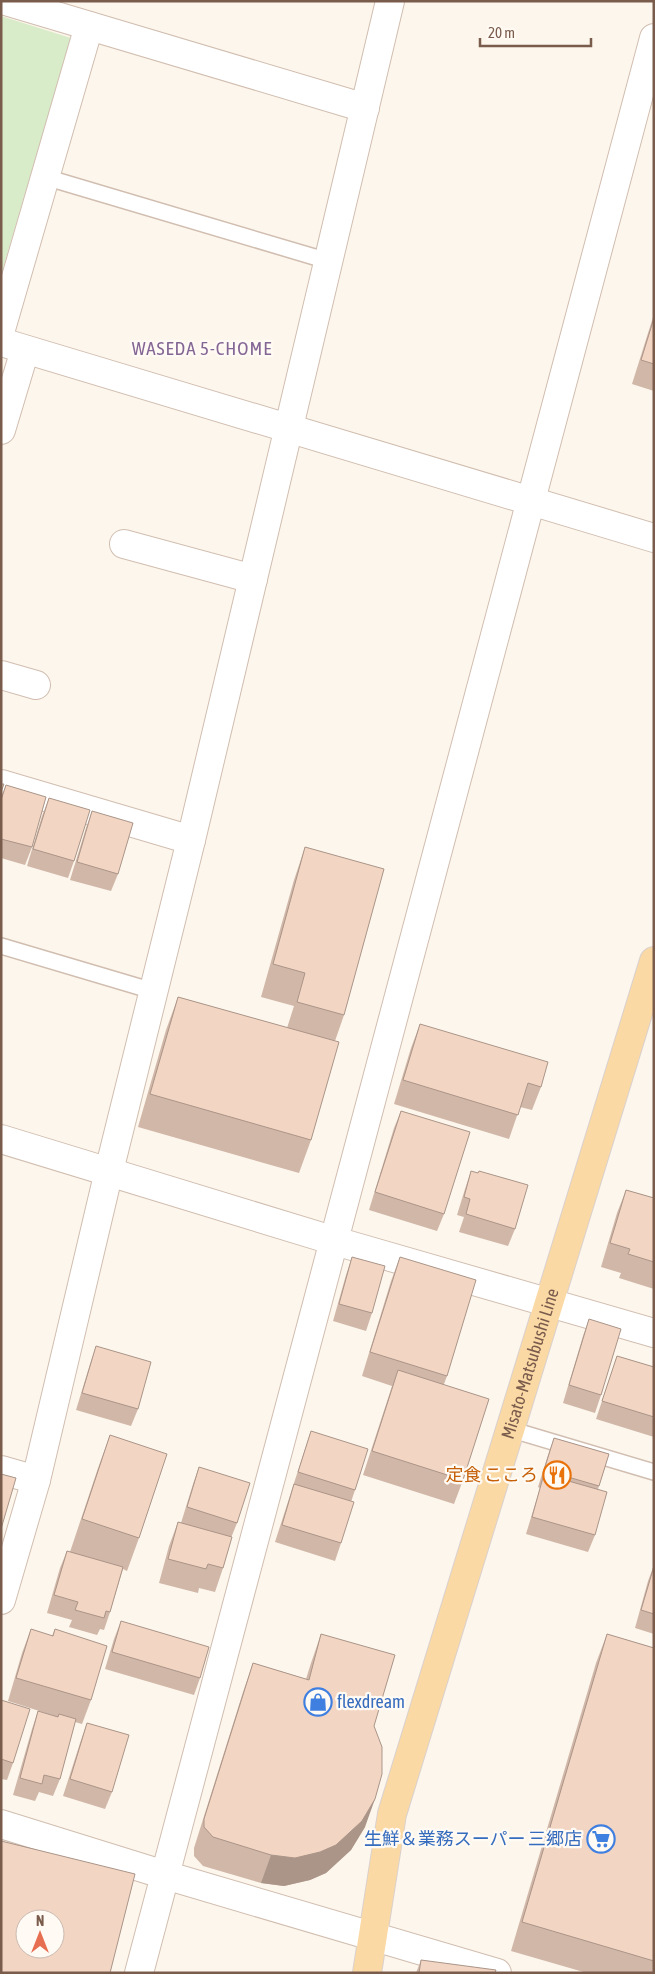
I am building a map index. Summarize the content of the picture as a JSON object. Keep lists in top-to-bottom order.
{
  "streets": {
    "main road": ["Misato-Matsubushi Line"]
  },
  "districts": ["WASEDA 5-CHOME"],
  "places": {
    "restaurant": ["定食 こころ"],
    "shop": ["flexdream"],
    "supermarket": ["生鮮＆業務スーパー 三郷店"]
  },
  "scale_bar": "20 m",
  "north": "top"
}
